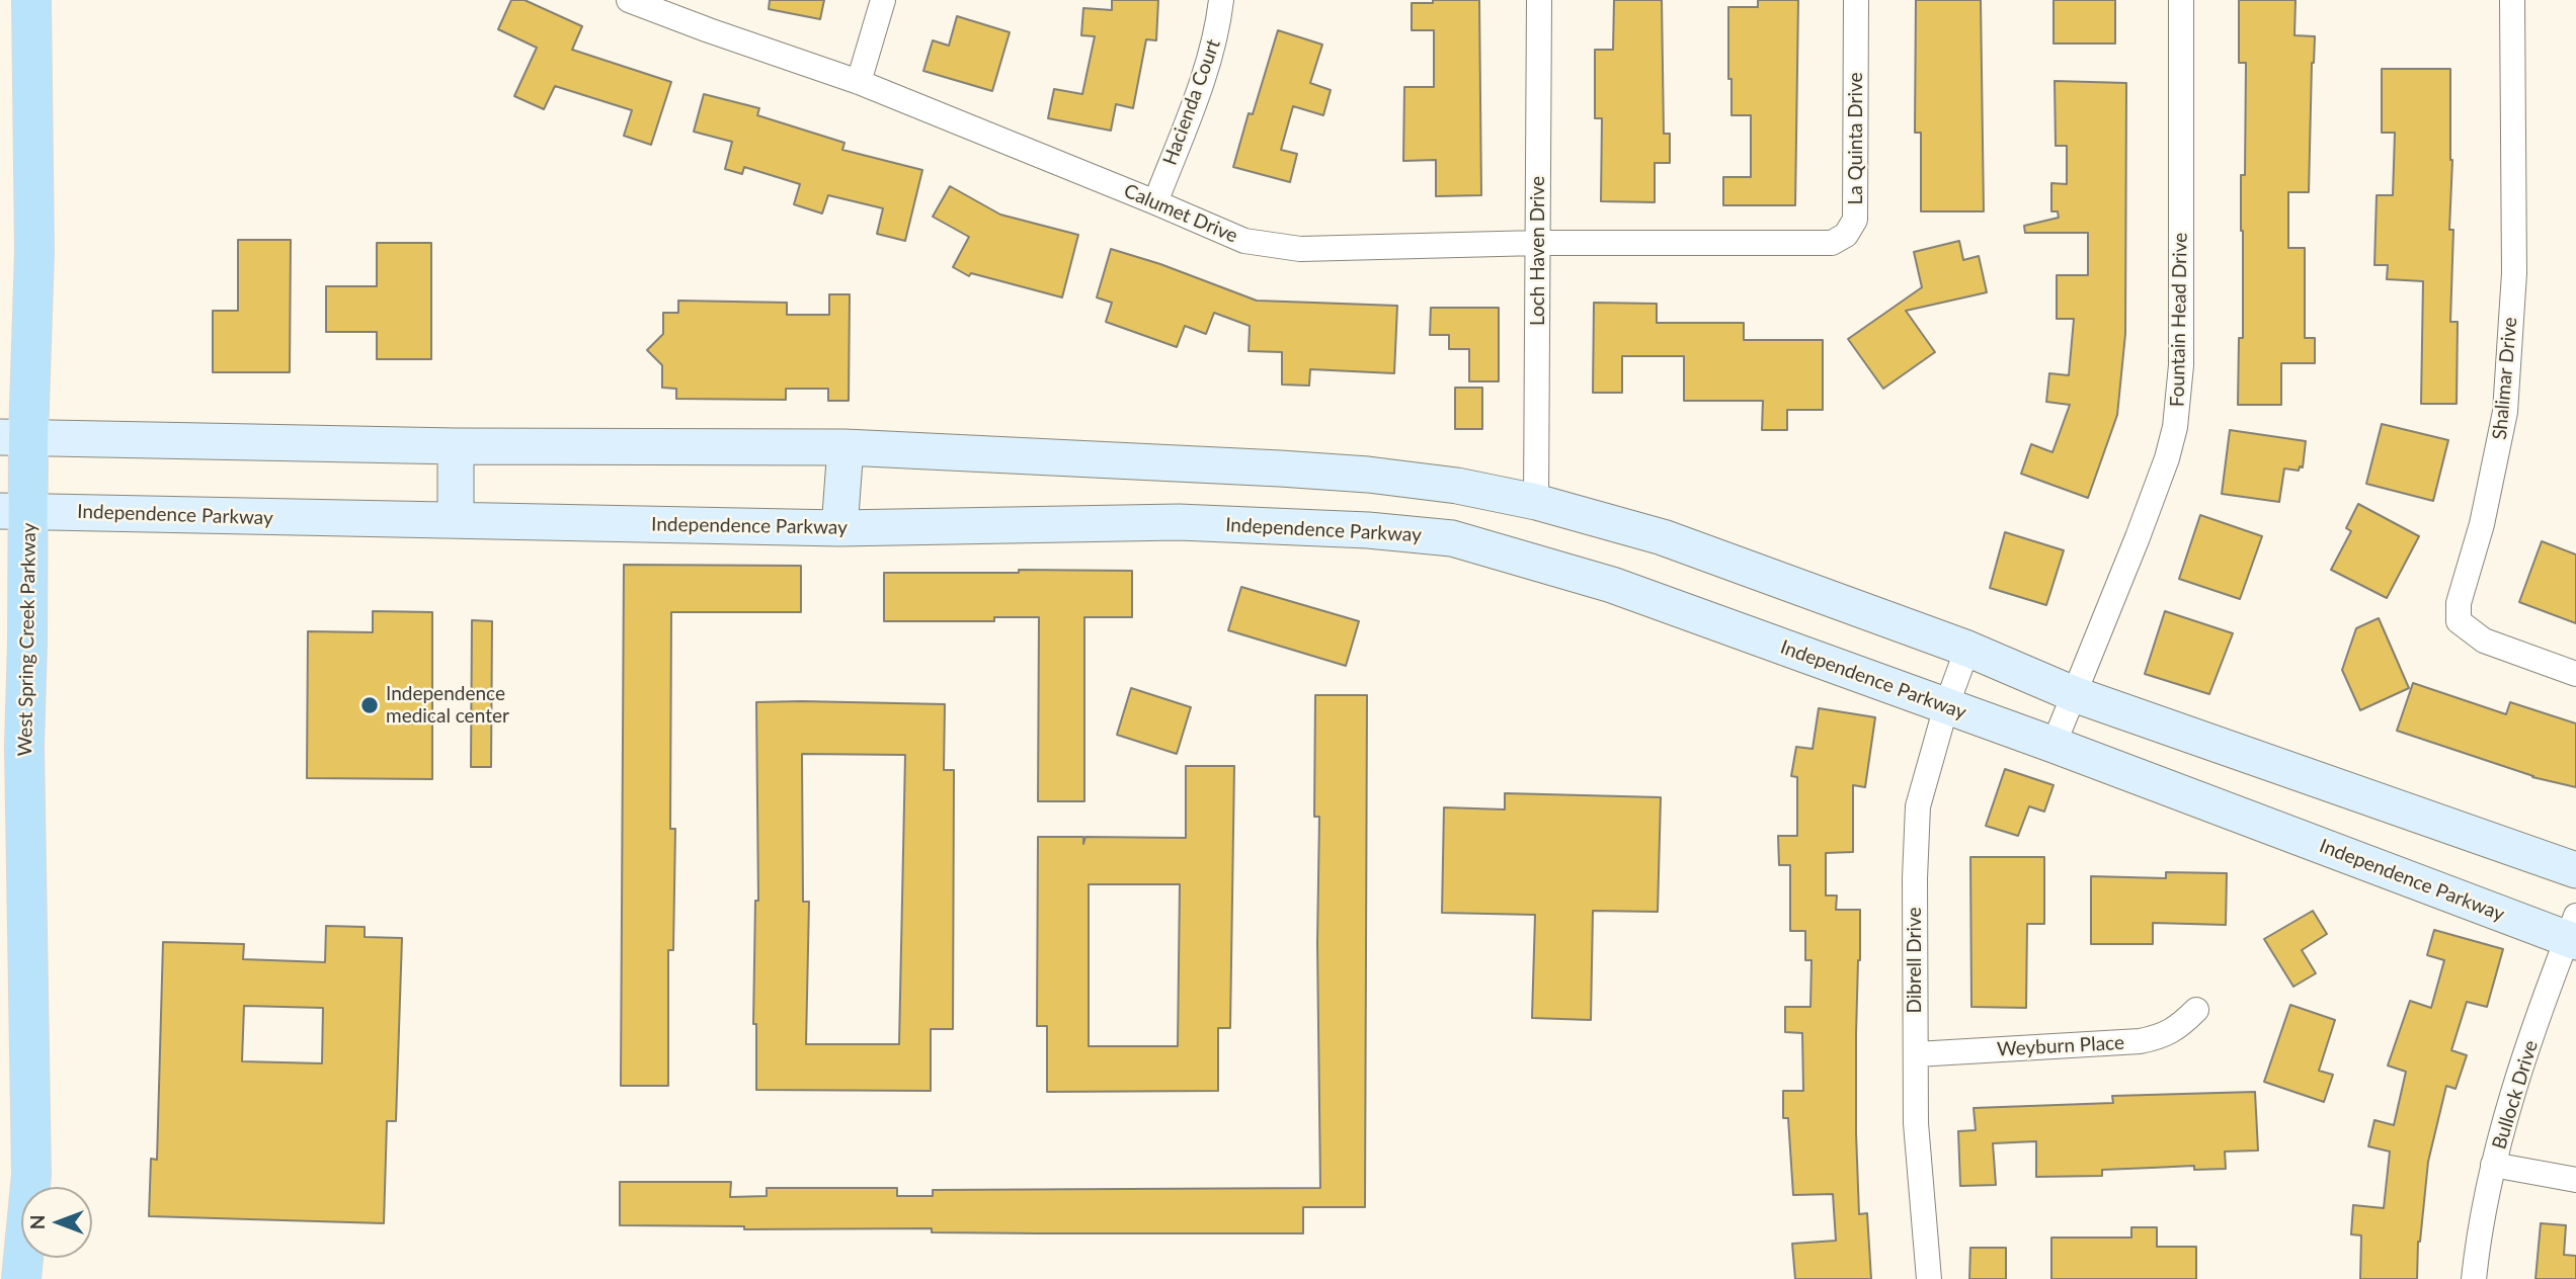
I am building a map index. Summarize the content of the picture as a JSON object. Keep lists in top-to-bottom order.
{
  "streets": {
    "main road": ["Independence Parkway", "West Spring Creek Parkway"],
    "street": [
      "Hacienda Court",
      "La Quinta Drive",
      "Calumet Drive",
      "Loch Haven Drive",
      "Fountain Head Drive",
      "Shalimar Drive",
      "Dibrell Drive",
      "Weyburn Place",
      "Bullock Drive"
    ]
  },
  "crossings": [
    ["Hacienda Court", "Calumet Drive"],
    ["La Quinta Drive", "Calumet Drive"],
    ["Calumet Drive", "Loch Haven Drive"],
    ["Fountain Head Drive", "Independence Parkway"],
    ["Independence Parkway", "West Spring Creek Parkway"],
    ["Independence Parkway", "Dibrell Drive"],
    ["Independence Parkway", "Bullock Drive"],
    ["Dibrell Drive", "Weyburn Place"]
  ],
  "places": ["Independence medical center"],
  "north": "left"
}
